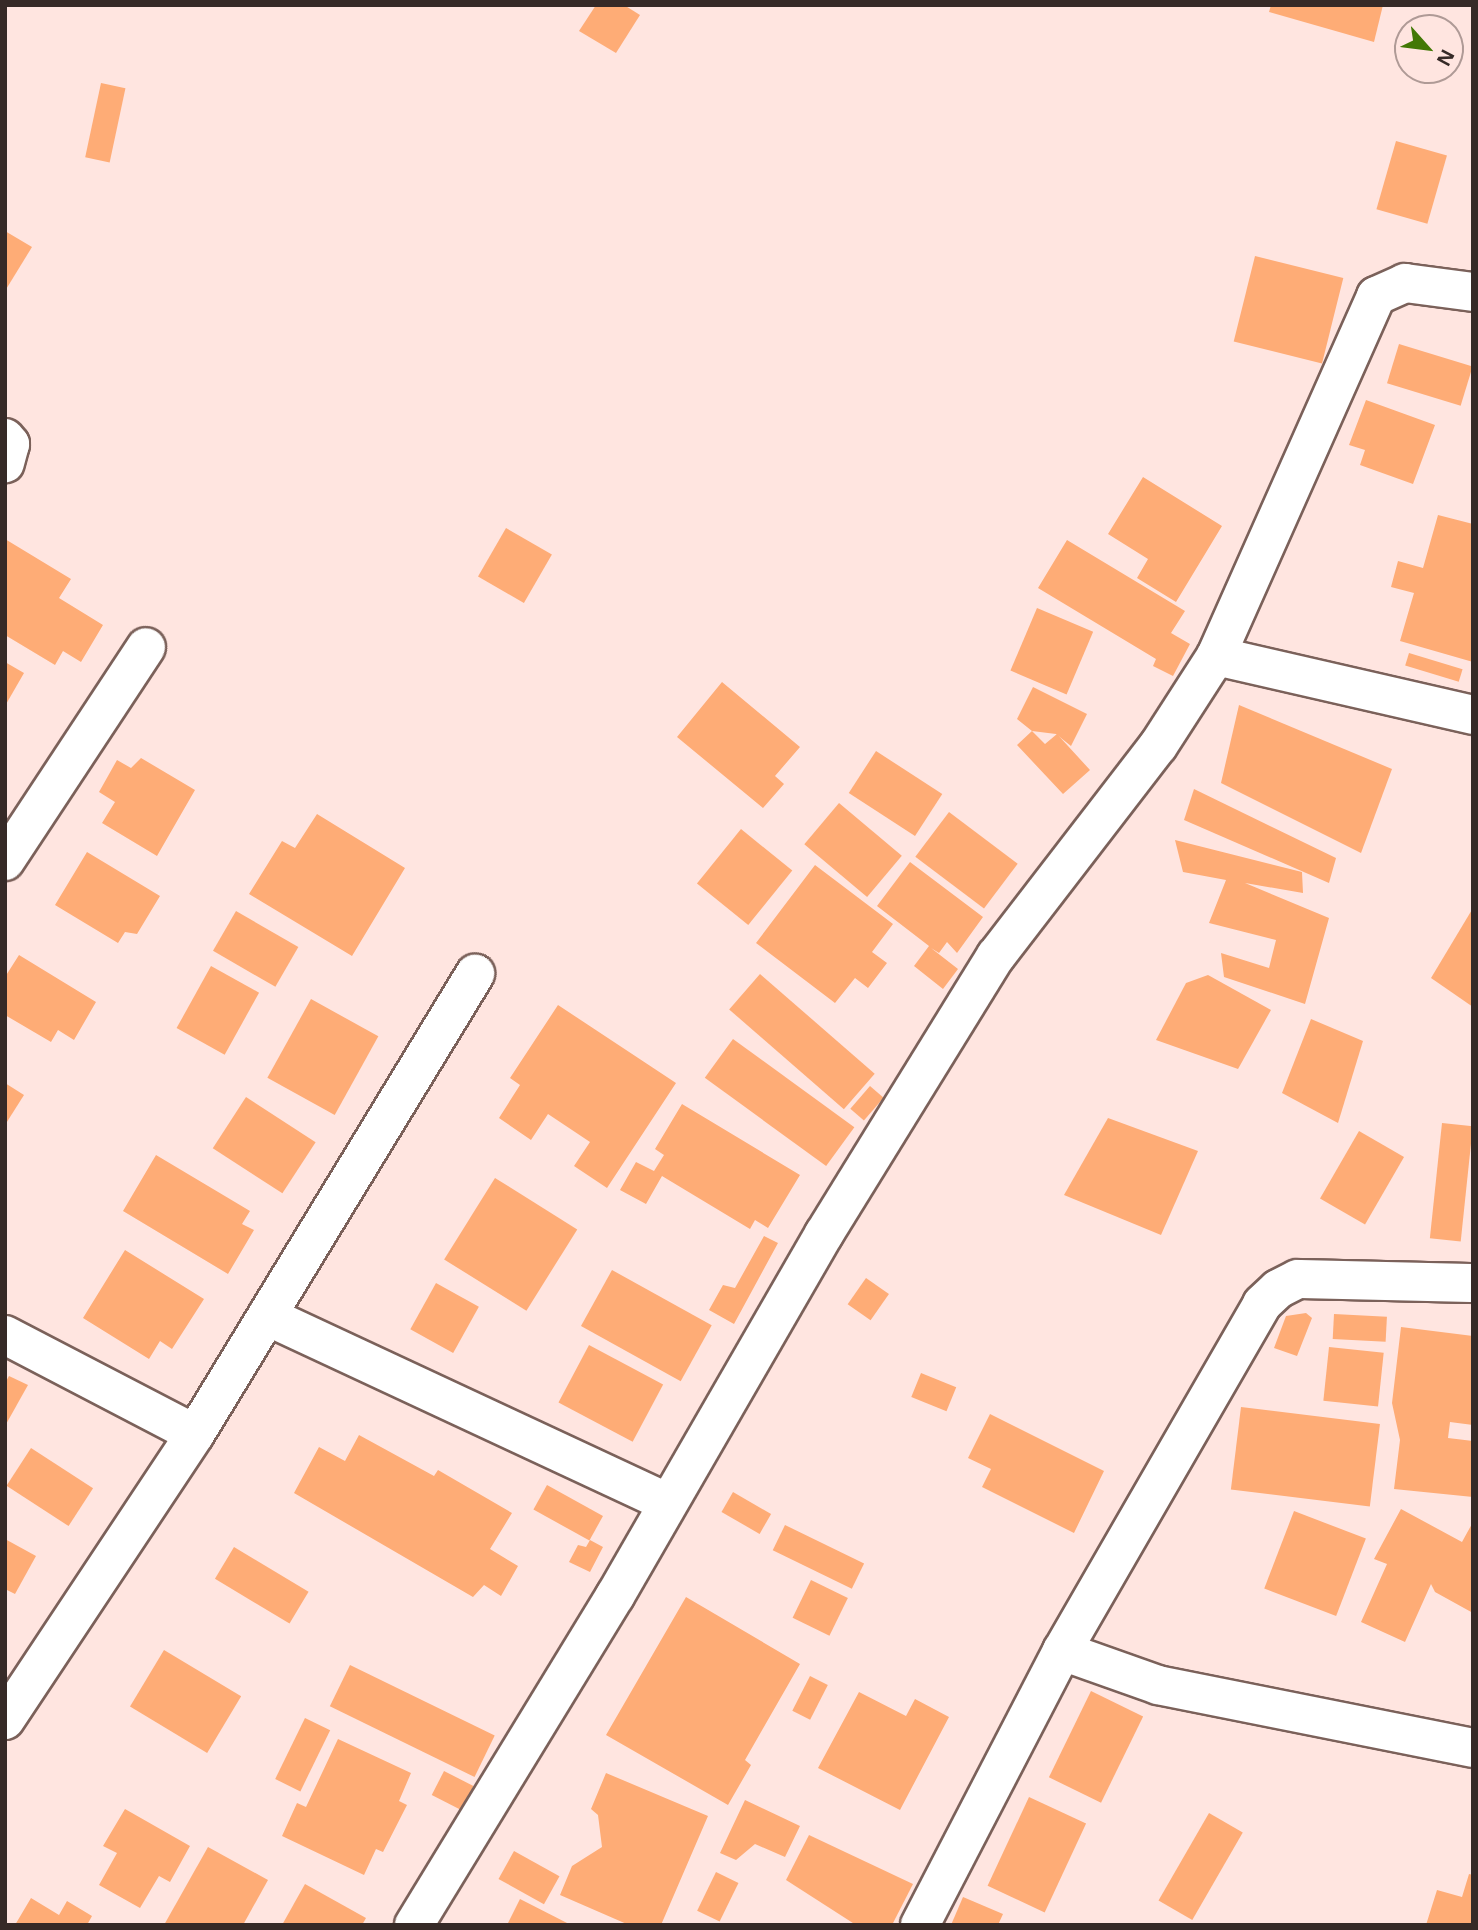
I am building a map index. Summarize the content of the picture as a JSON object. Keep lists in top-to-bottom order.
{
  "north": "bottom right"
}
